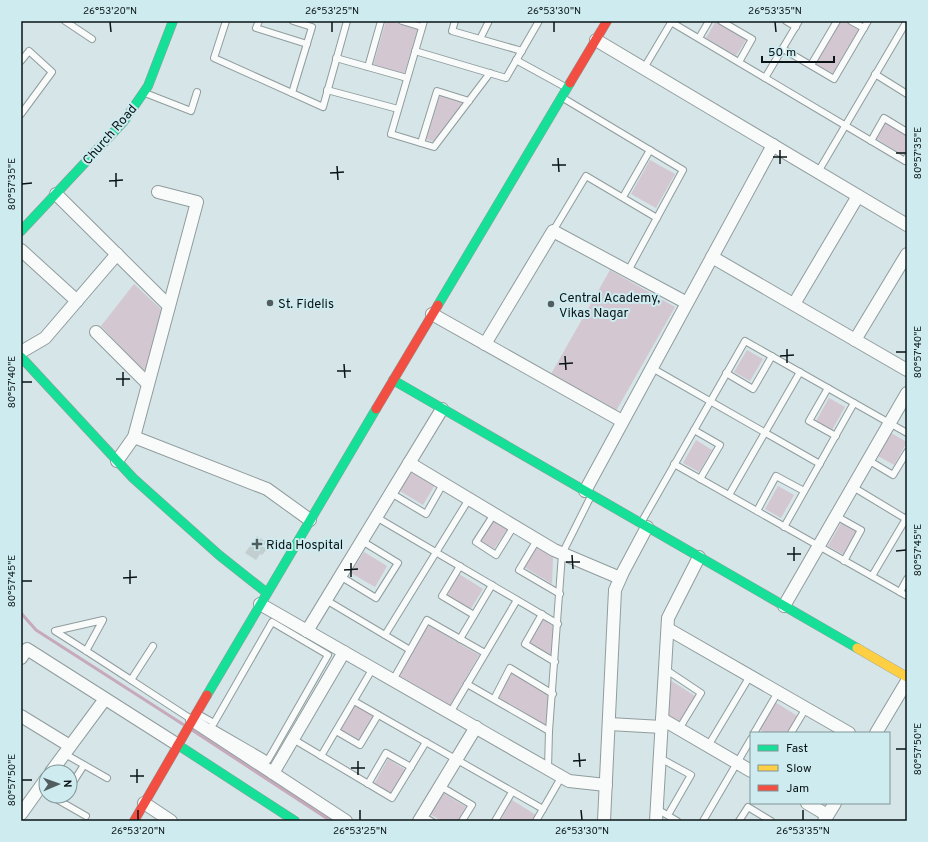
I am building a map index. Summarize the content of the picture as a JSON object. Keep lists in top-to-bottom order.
{
  "streets": {
    "street": ["Church Road"]
  },
  "places": {
    "other": ["St. Fidelis", "Central Academy, Vikas Nagar"],
    "health": ["Rida Hospital"]
  },
  "legend": ["Fast", "Slow", "Jam"],
  "scale_bar": "50 m",
  "north": "right",
  "coordinates": [
    "26°53'20\"N",
    "26°53'25\"N",
    "26°53'30\"N",
    "26°53'35\"N",
    "80°57'35\"E",
    "80°57'40\"E",
    "80°57'45\"E",
    "80°57'50\"E"
  ]
}
